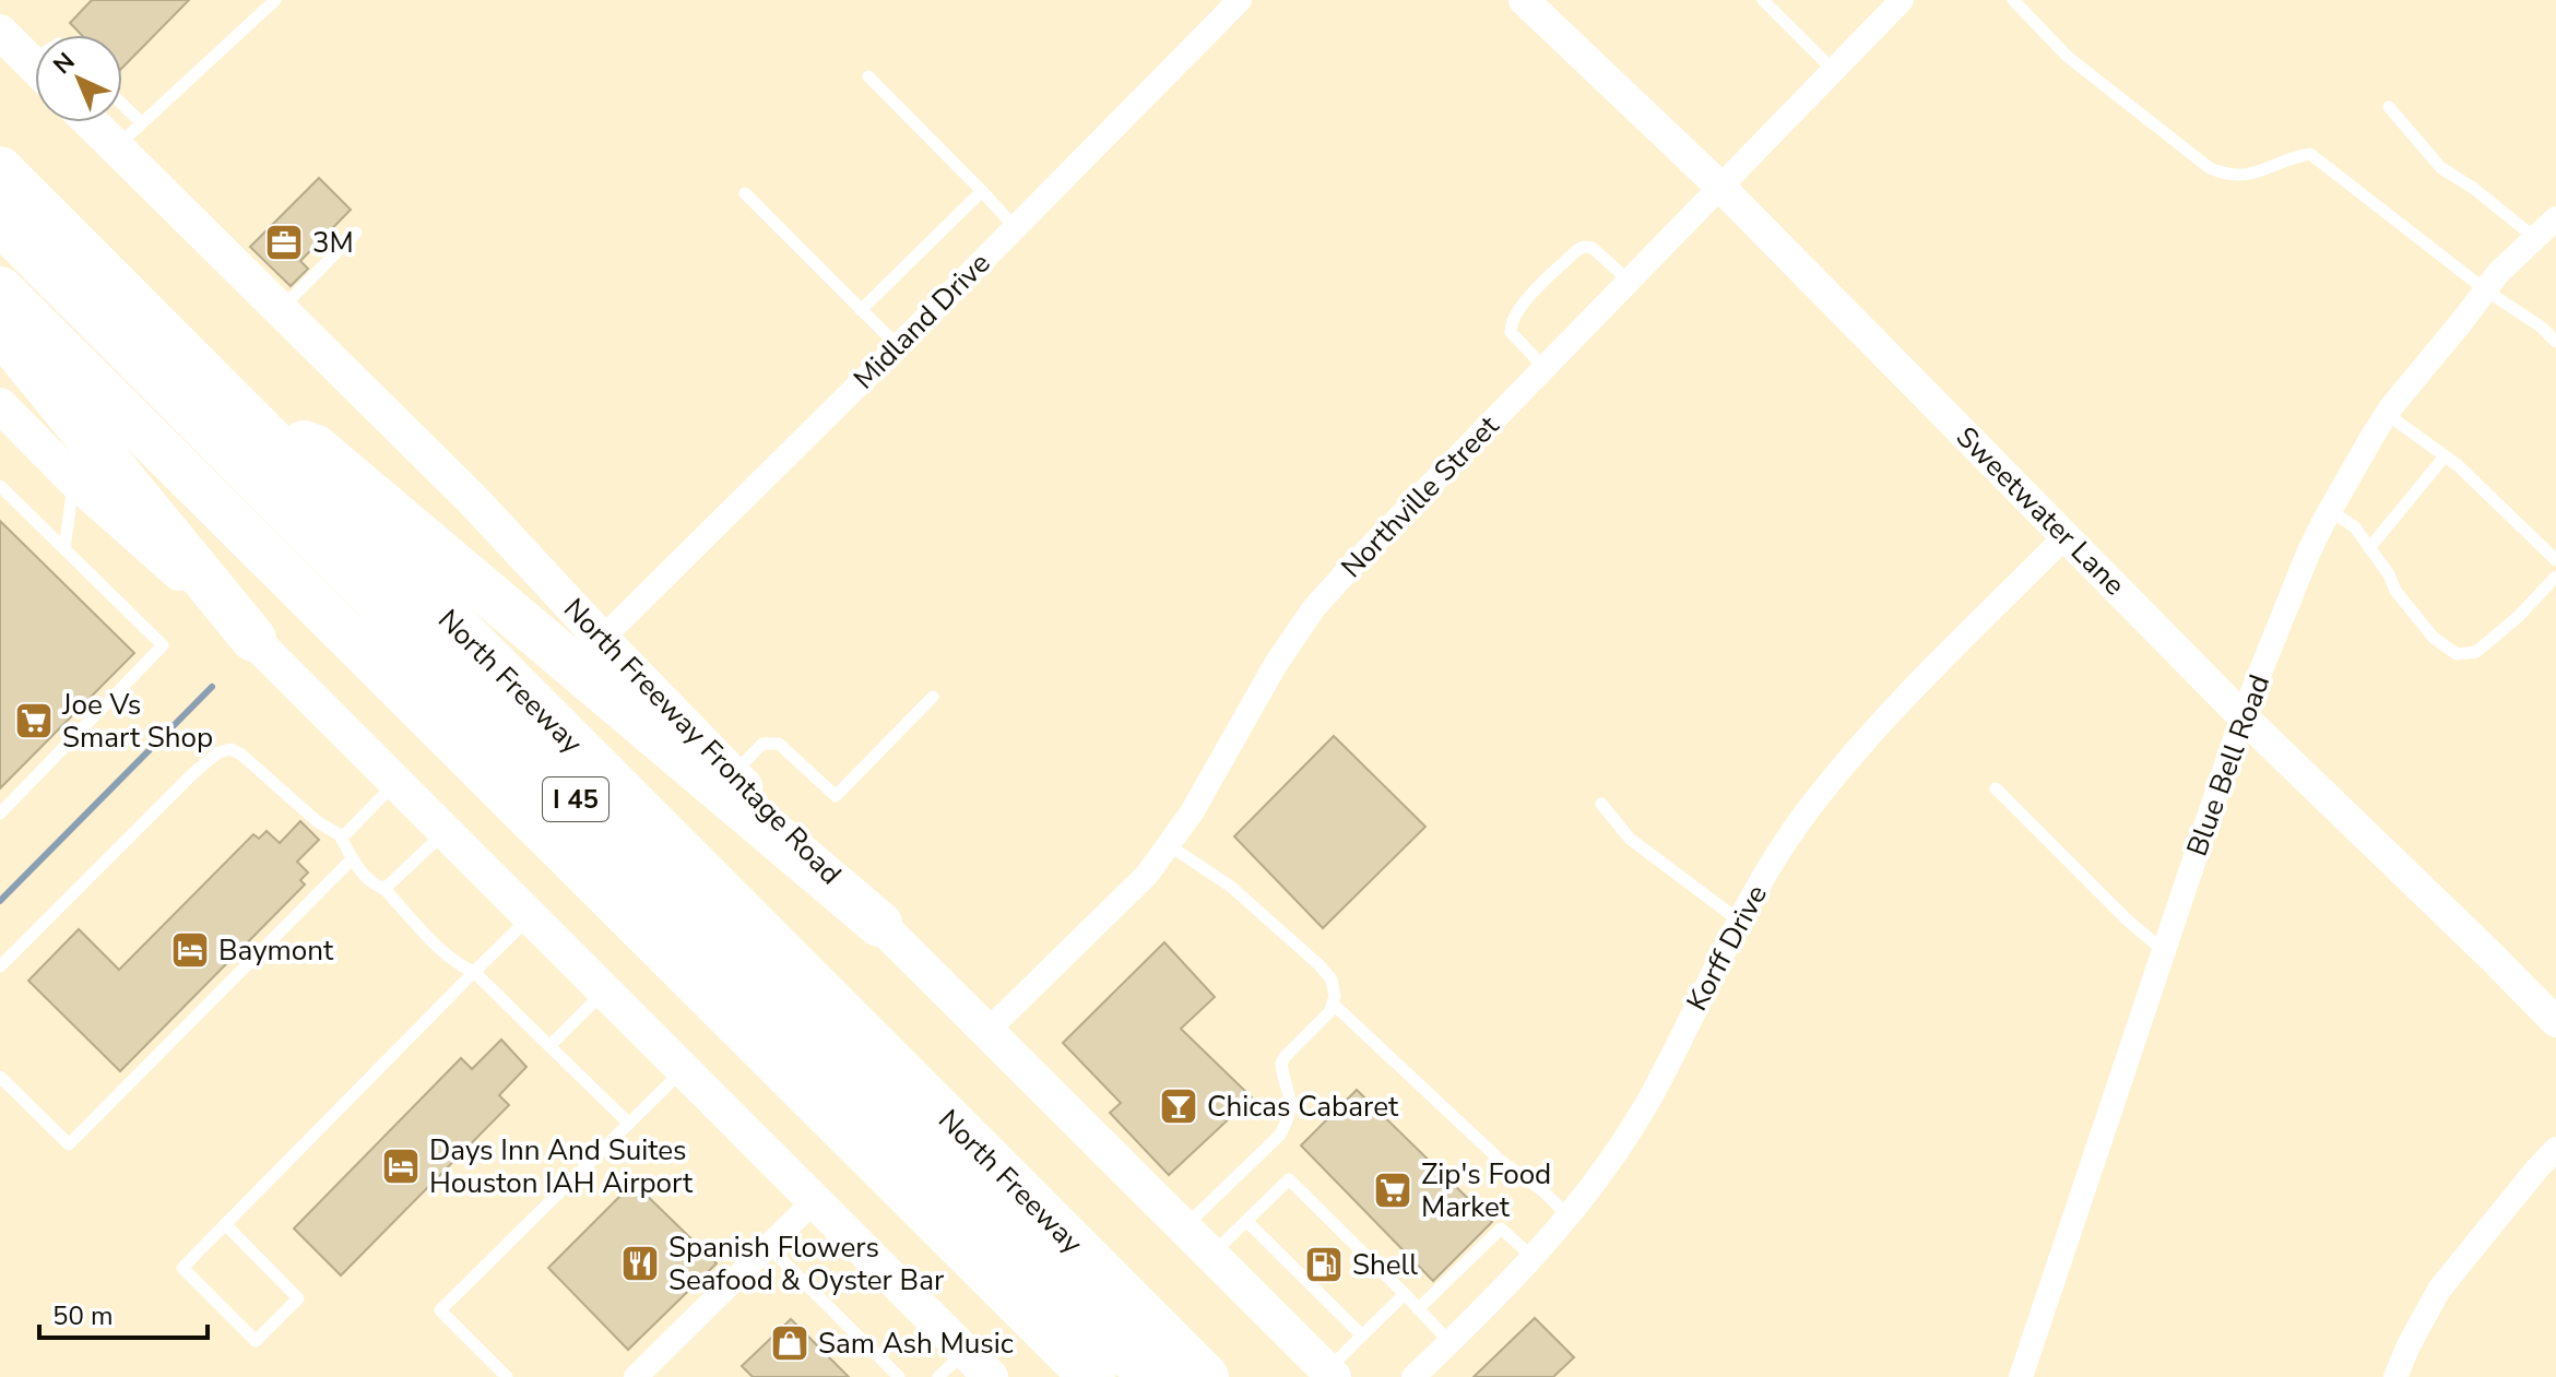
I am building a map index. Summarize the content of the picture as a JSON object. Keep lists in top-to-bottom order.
{
  "streets": {
    "highway": ["North Freeway", "I 45"],
    "main road": ["North Freeway Frontage Road"],
    "street": [
      "Midland Drive",
      "Northville Street",
      "Sweetwater Lane",
      "Blue Bell Road",
      "Korff Drive"
    ]
  },
  "crossings": [
    ["Midland Drive", "North Freeway Frontage Road"],
    ["Northville Street", "Sweetwater Lane"],
    ["Northville Street", "North Freeway Frontage Road"],
    ["Sweetwater Lane", "Blue Bell Road"],
    ["Sweetwater Lane", "Korff Drive"]
  ],
  "places": {
    "office": ["3M"],
    "supermarket": ["Joe Vs Smart Shop", "Zip's Food Market"],
    "hotel": ["Baymont", "Days Inn And Suites Houston IAH Airport"],
    "bar": ["Chicas Cabaret"],
    "restaurant": ["Spanish Flowers Seafood & Oyster Bar"],
    "fuel station": ["Shell"],
    "shop": ["Sam Ash Music"]
  },
  "scale_bar": "50 m",
  "north": "top left"
}
